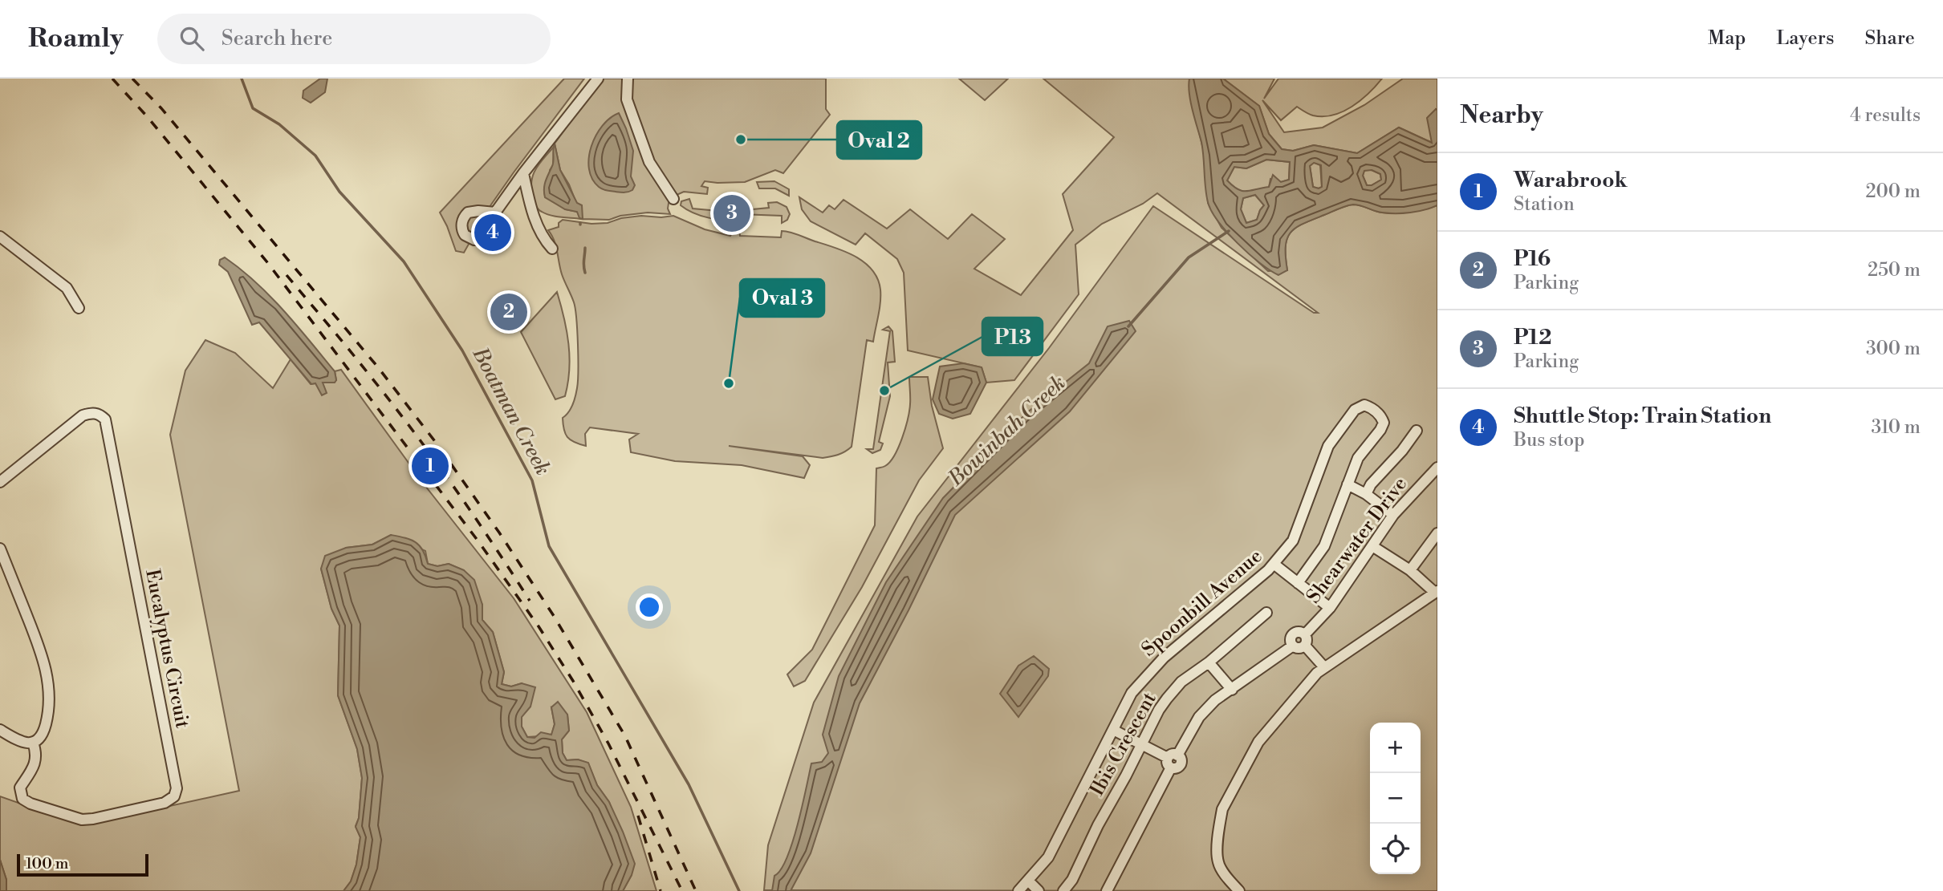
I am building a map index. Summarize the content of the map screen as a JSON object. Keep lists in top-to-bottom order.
{
  "streets": {
    "street": [
      "Shearwater Drive",
      "Spoonbill Avenue",
      "Eucalyptus Circuit",
      "Ibis Crescent"
    ]
  },
  "water": ["Boatman Creek", "Bowinbah Creek"],
  "places": ["Oval 2", "Oval 3", "P13"],
  "scale_bar": "100 m",
  "page": {
    "header": "Roamly",
    "search": "Search here",
    "nav": ["Map", "Layers", "Share"],
    "heading": ["Nearby", "4 results"],
    "list": [
      {
        "mark": "1",
        "name": "Warabrook",
        "note": "Station",
        "value": "200 m"
      },
      {
        "mark": "2",
        "name": "P16",
        "note": "Parking",
        "value": "250 m"
      },
      {
        "mark": "3",
        "name": "P12",
        "note": "Parking",
        "value": "300 m"
      },
      {
        "mark": "4",
        "name": "Shuttle Stop: Train Station",
        "note": "Bus stop",
        "value": "310 m"
      }
    ],
    "pins": [
      "3",
      "4",
      "2",
      "1"
    ],
    "map_buttons": ["+", "−"],
    "scale": "100 m"
  }
}
